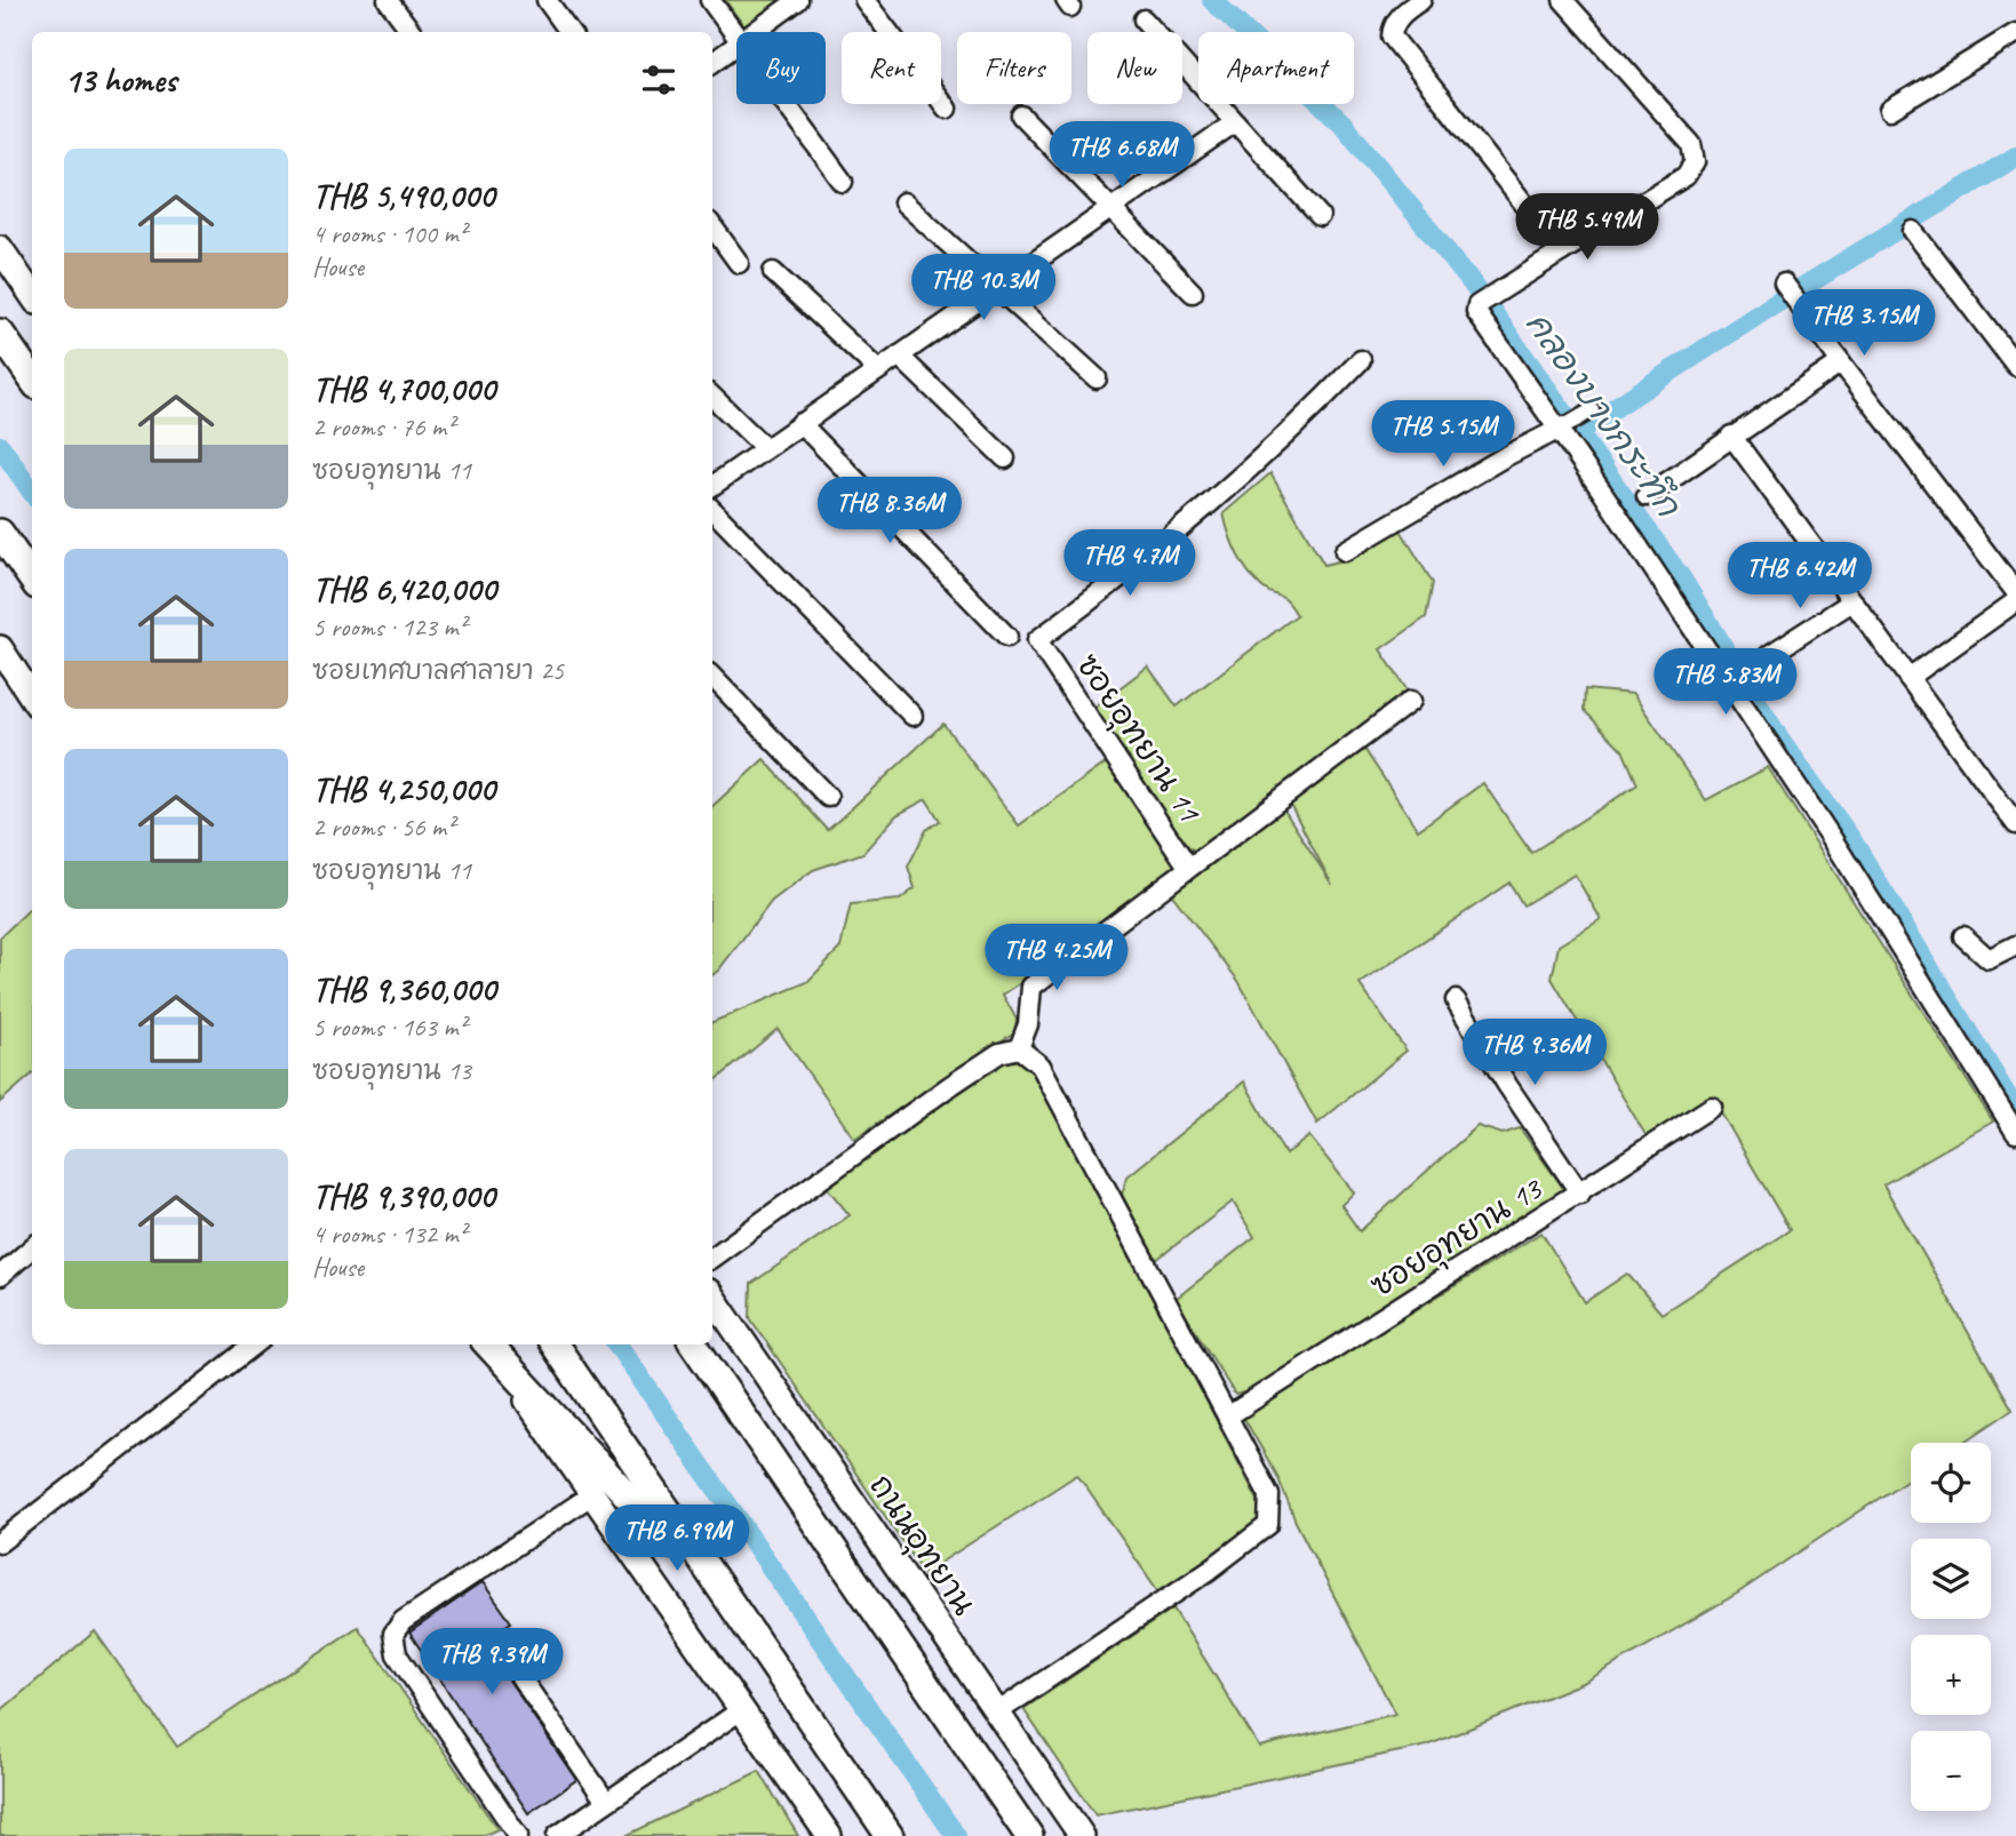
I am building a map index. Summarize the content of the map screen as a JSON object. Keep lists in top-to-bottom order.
{
  "streets": {
    "street": ["ซอยอุทยาน 11", "ซอยอุทยาน 13", "ถนนอุทยาน"]
  },
  "water": ["คลองบางกระทึก"],
  "page": {
    "chip": [
      "Buy",
      "Rent",
      "Filters",
      "New",
      "Apartment"
    ],
    "heading": "13 homes",
    "price": [
      "THB 6.68M",
      "THB 5.49M",
      "THB 10.3M",
      "THB 3.15M",
      "THB 5.15M",
      "THB 8.36M",
      "THB 4.7M",
      "THB 6.42M",
      "THB 5.83M",
      "THB 4.25M",
      "THB 9.36M",
      "THB 6.99M",
      "THB 9.39M"
    ],
    "list": [
      {
        "name": "THB 5,490,000",
        "note": "4 rooms · 100 m² · House"
      },
      {
        "name": "THB 4,700,000",
        "note": "2 rooms · 76 m² · ซอยอุทยาน 11"
      },
      {
        "name": "THB 6,420,000",
        "note": "5 rooms · 123 m² · ซอยเทศบาลศาลายา 25"
      },
      {
        "name": "THB 4,250,000",
        "note": "2 rooms · 56 m² · ซอยอุทยาน 11"
      },
      {
        "name": "THB 9,360,000",
        "note": "5 rooms · 163 m² · ซอยอุทยาน 13"
      },
      {
        "name": "THB 9,390,000",
        "note": "4 rooms · 132 m² · House"
      }
    ],
    "map_buttons": ["+", "−"]
  }
}
